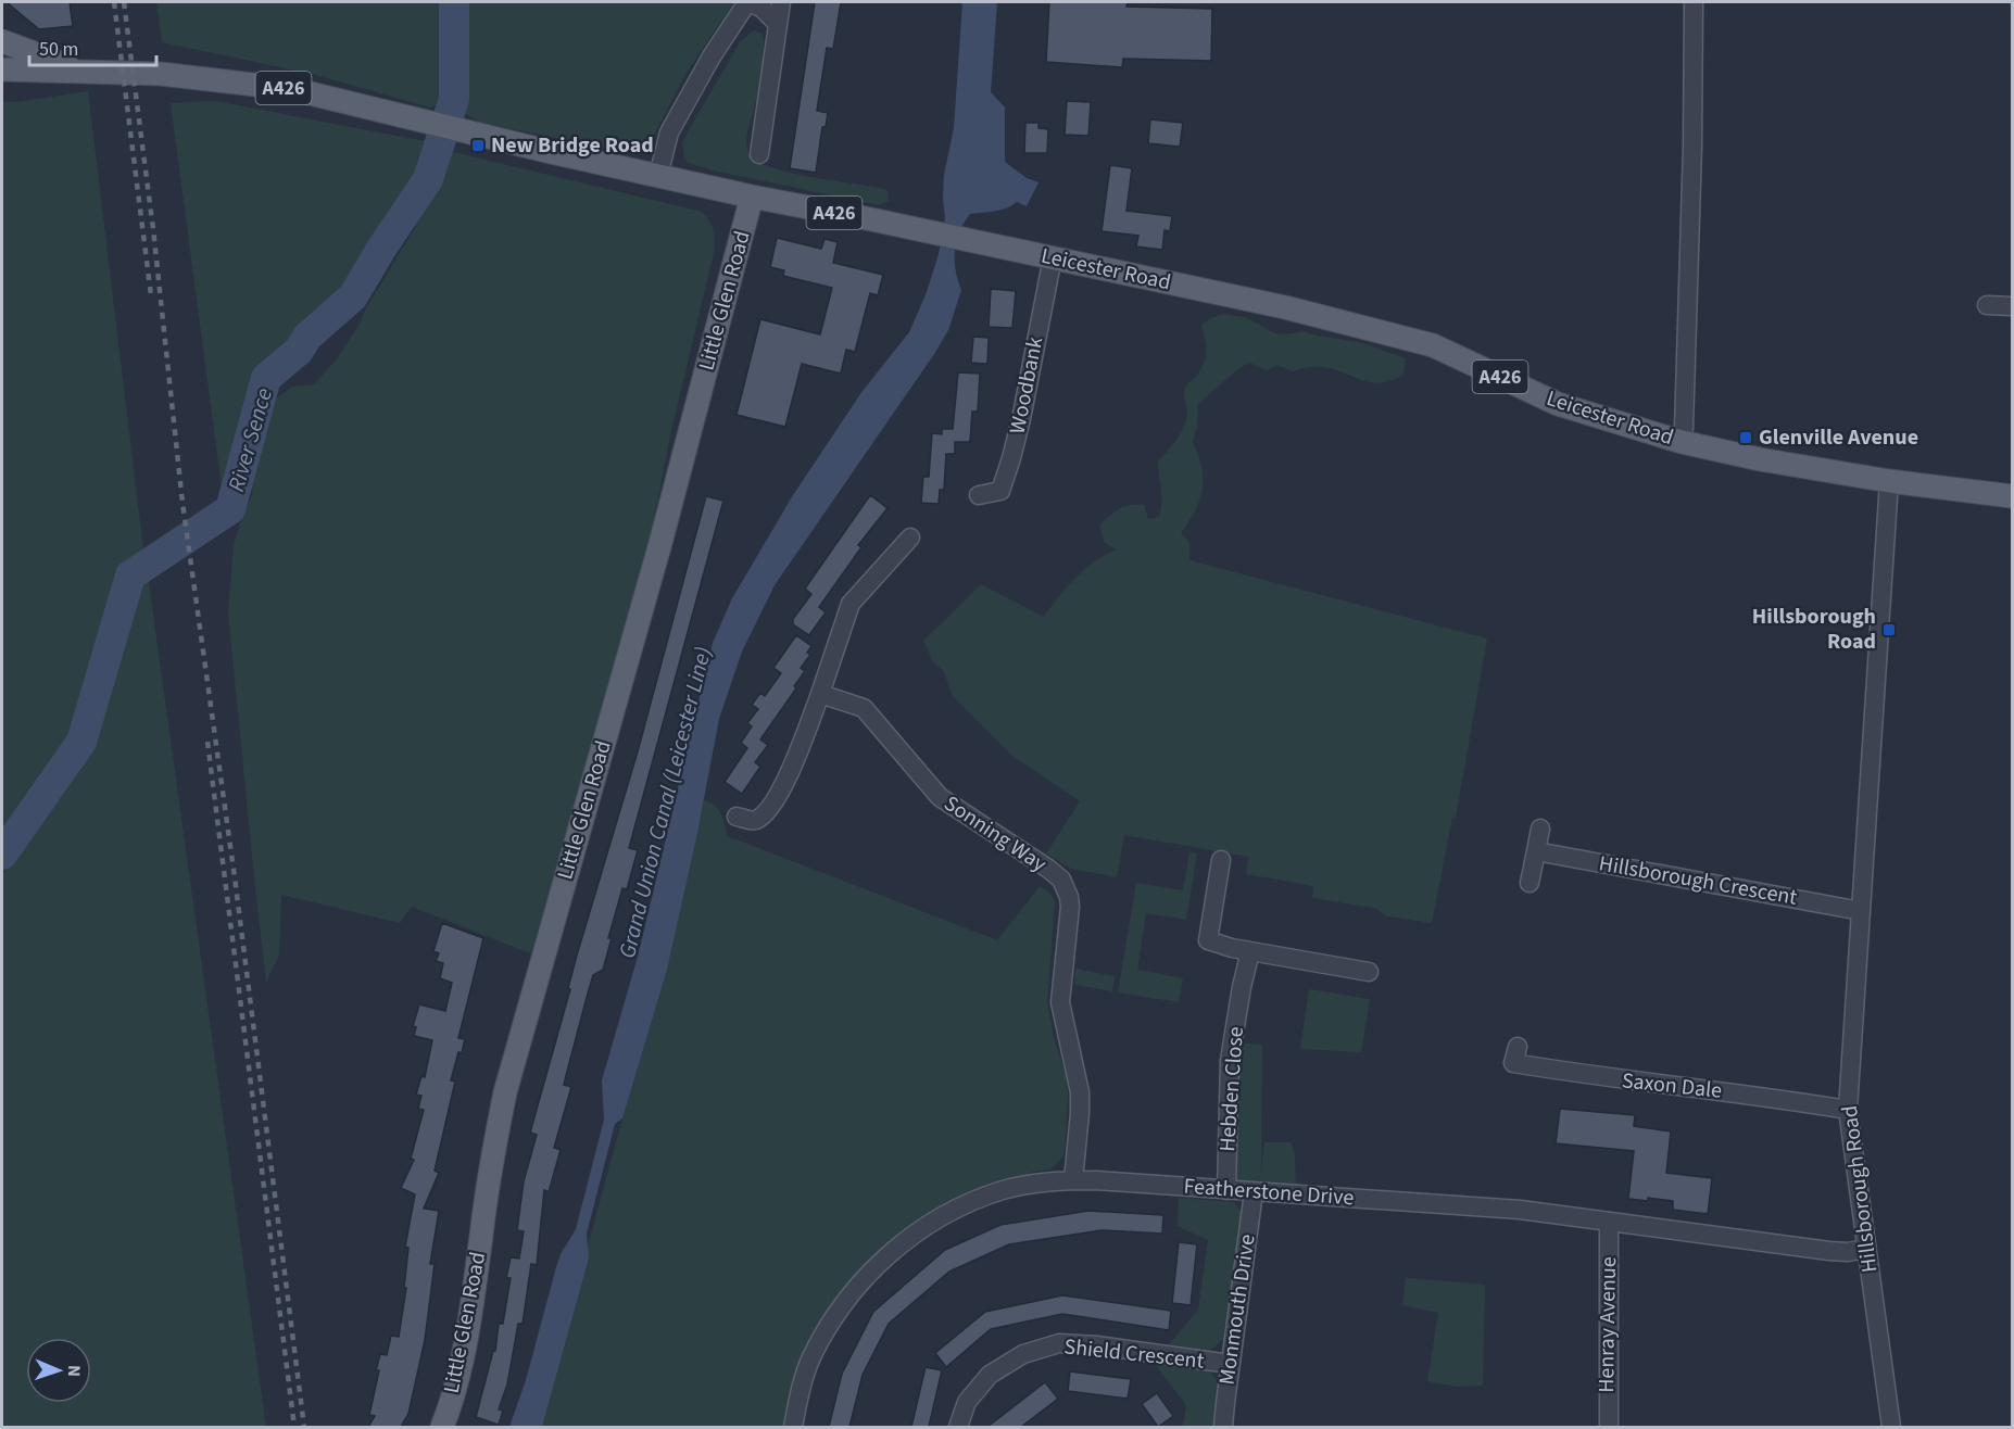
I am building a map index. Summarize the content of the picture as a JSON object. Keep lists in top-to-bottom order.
{
  "streets": {
    "main road": ["A426", "Leicester Road", "Little Glen Road"],
    "street": [
      "Woodbank",
      "Sonning Way",
      "Hillsborough Crescent",
      "Saxon Dale",
      "Hebden Close",
      "Hillsborough Road",
      "Featherstone Drive",
      "Monmouth Drive",
      "Henray Avenue",
      "Shield Crescent"
    ]
  },
  "crossings": [
    ["A426", "Leicester Road"],
    ["A426", "Little Glen Road"],
    ["Leicester Road", "Little Glen Road"],
    ["Leicester Road", "Woodbank"],
    ["Leicester Road", "Hillsborough Road"],
    ["Sonning Way", "Featherstone Drive"],
    ["Hillsborough Crescent", "Hillsborough Road"],
    ["Saxon Dale", "Hillsborough Road"],
    ["Hebden Close", "Featherstone Drive"],
    ["Hillsborough Road", "Featherstone Drive"],
    ["Featherstone Drive", "Monmouth Drive"],
    ["Featherstone Drive", "Henray Avenue"],
    ["Monmouth Drive", "Shield Crescent"]
  ],
  "water": ["River Sence", "Grand Union Canal (Leicester Line)"],
  "places": {
    "transit": ["New Bridge Road", "Glenville Avenue", "Hillsborough Road"]
  },
  "scale_bar": "50 m",
  "north": "right"
}
